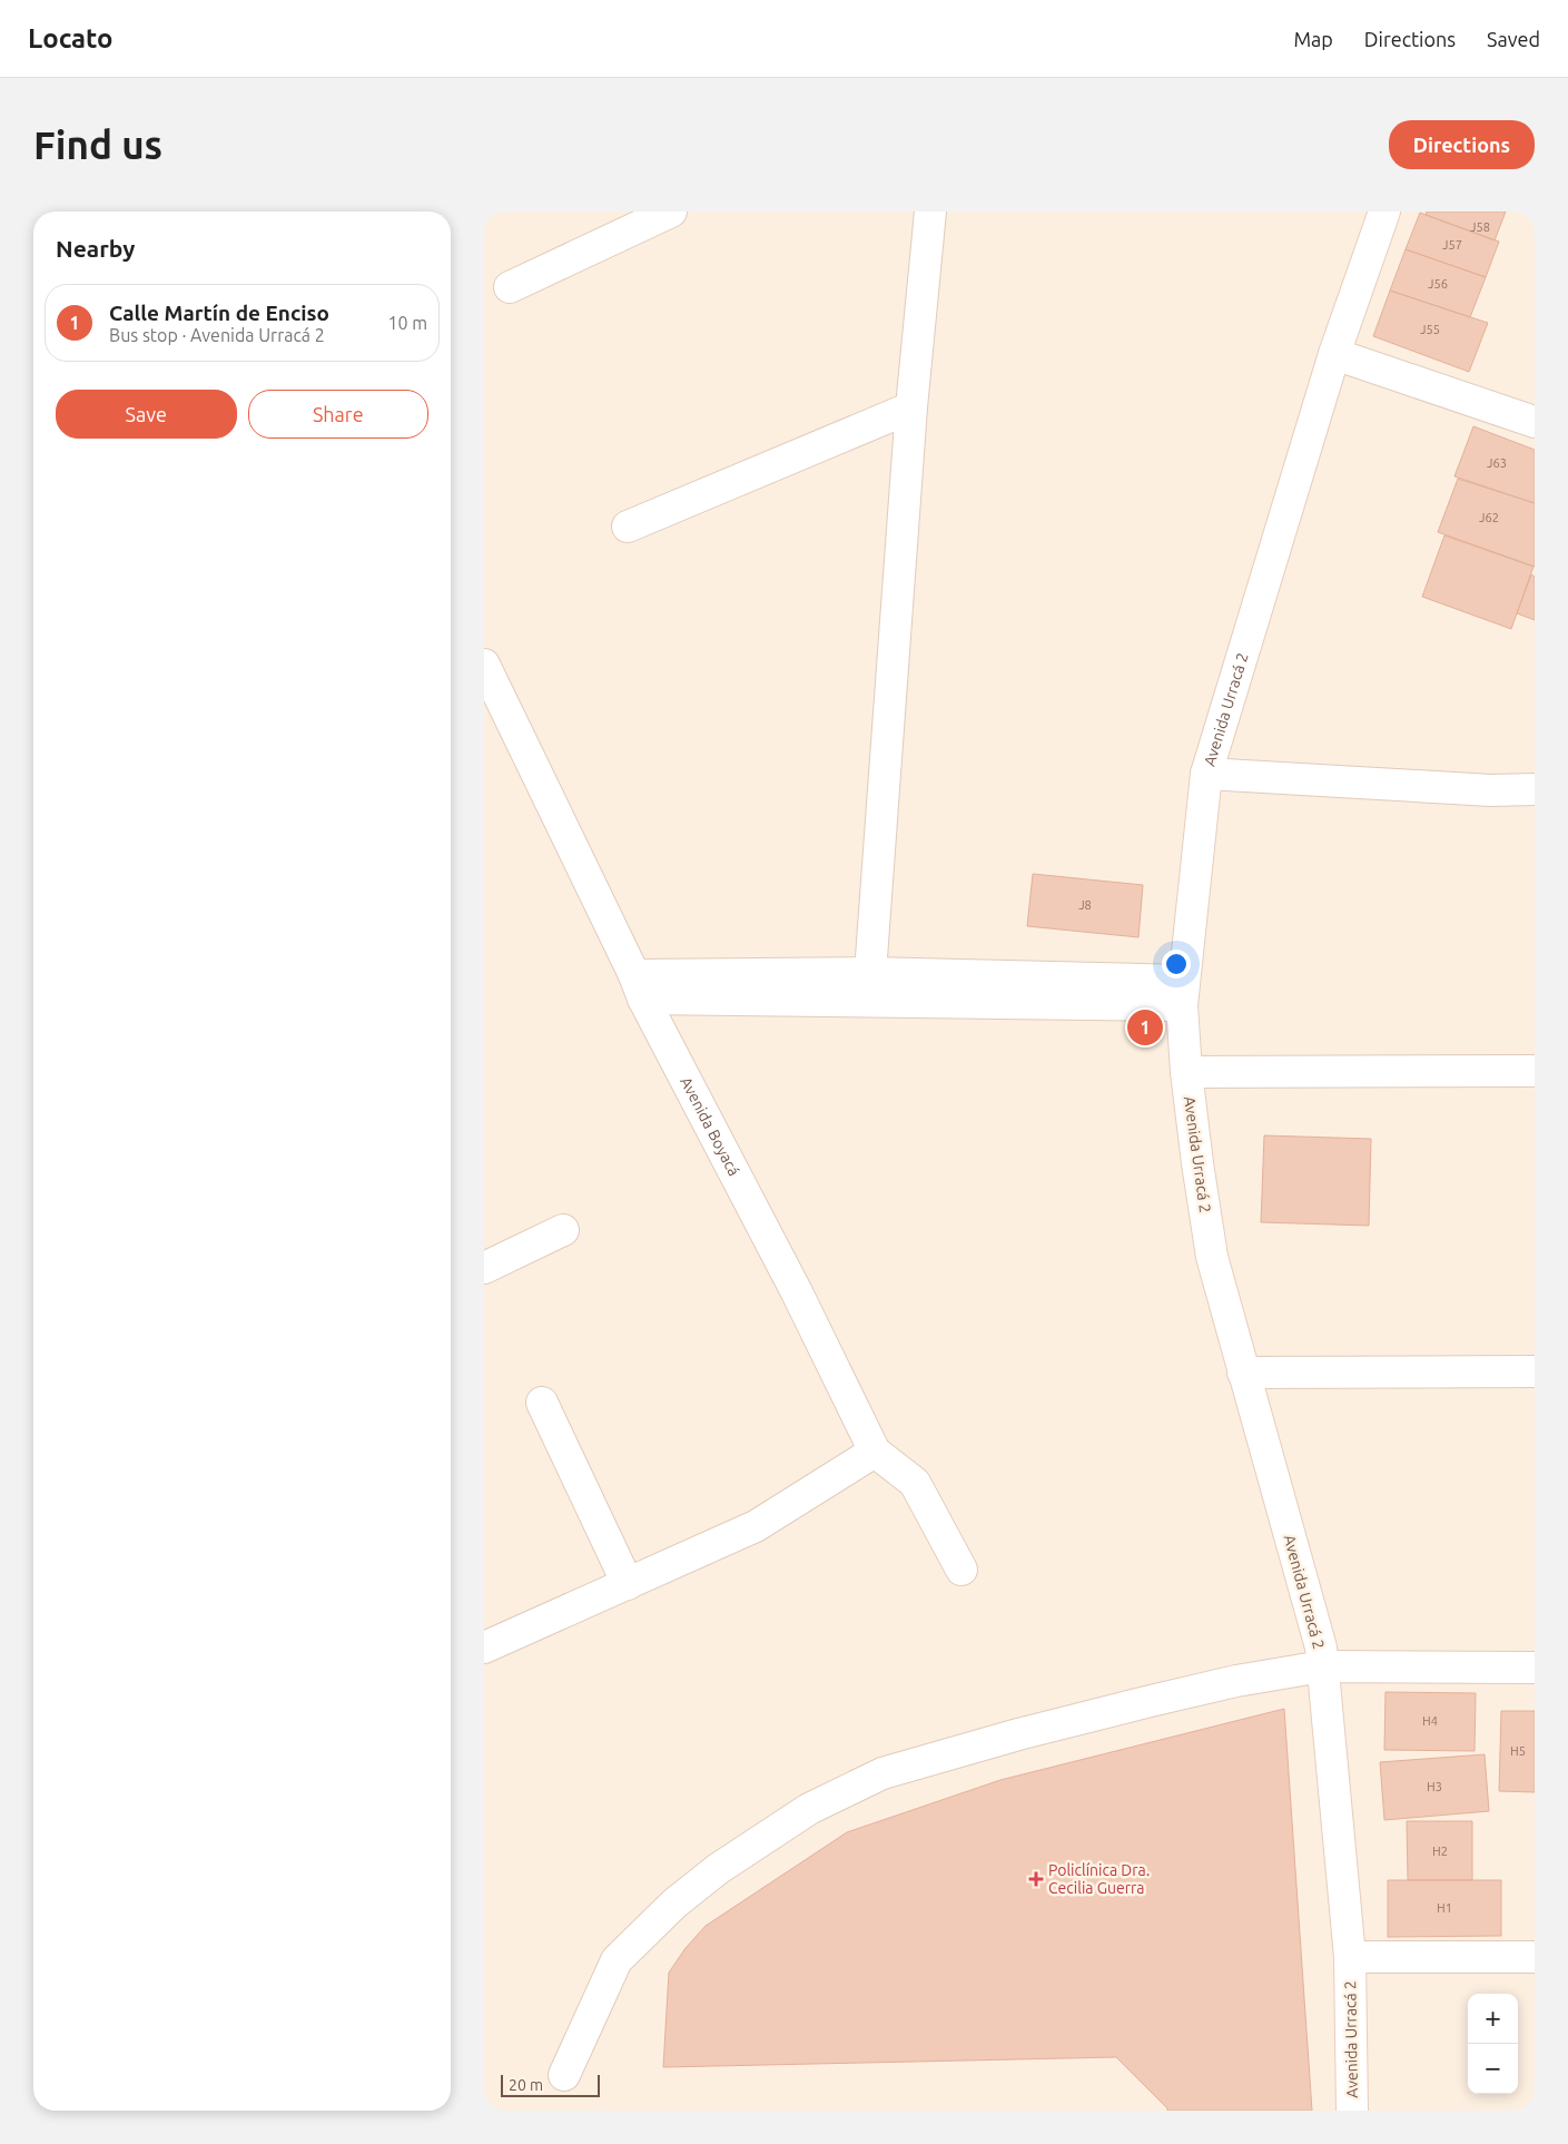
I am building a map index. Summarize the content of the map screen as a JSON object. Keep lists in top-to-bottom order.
{
  "streets": {
    "street": ["Avenida Urracá 2", "Avenida Boyacá"]
  },
  "places": {
    "health": ["Policlínica Dra. Cecilia Guerra"]
  },
  "house_numbers": [
    "J58",
    "J57",
    "J56",
    "J55",
    "J63",
    "J62",
    "J8",
    "H4",
    "H5",
    "H3",
    "H2",
    "H1"
  ],
  "scale_bar": "20 m",
  "page": {
    "header": "Locato",
    "nav": ["Map", "Directions", "Saved"],
    "buttons": [
      "Directions",
      ["Save", "Share"]
    ],
    "title": "Find us",
    "heading": "Nearby",
    "list": [
      {
        "mark": "1",
        "name": "Calle Martín de Enciso",
        "note": "Bus stop · Avenida Urracá 2",
        "value": "10 m"
      }
    ],
    "pins": "1",
    "map_buttons": ["+", "−"],
    "scale": "20 m"
  }
}
